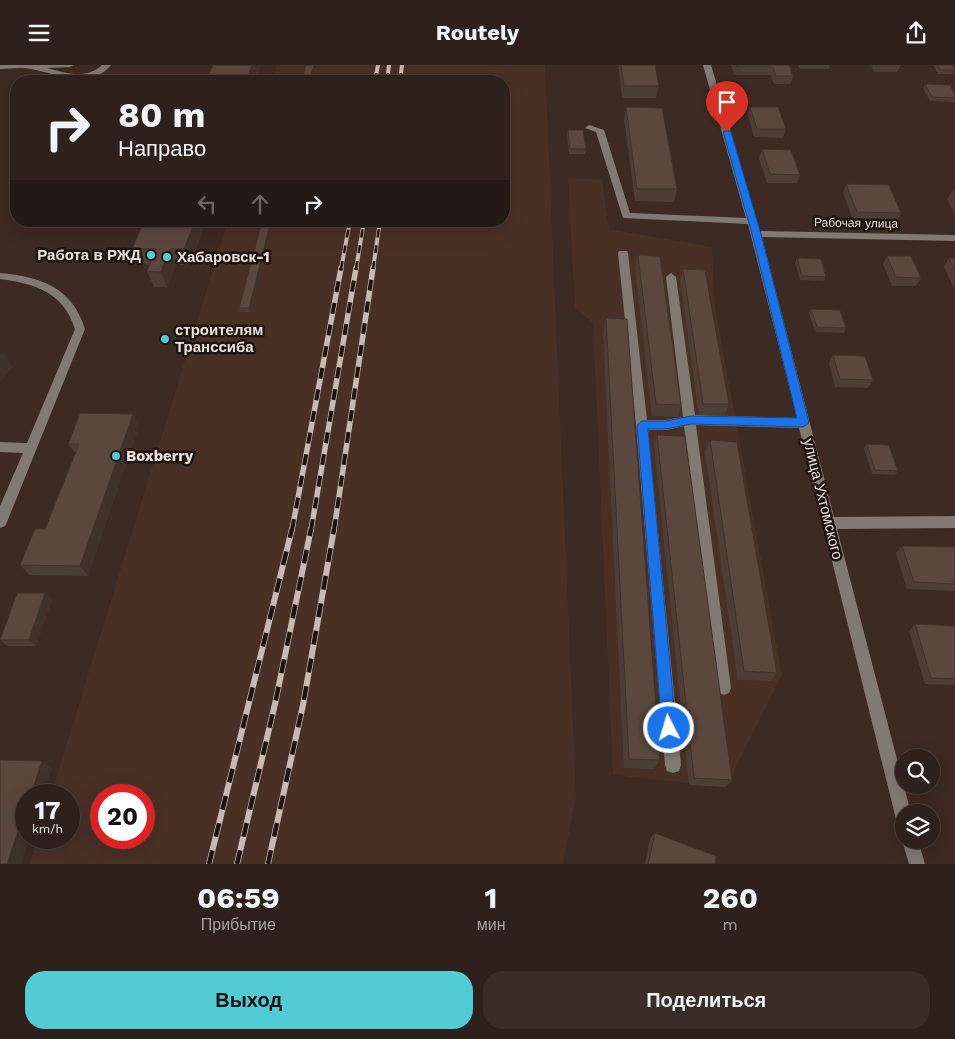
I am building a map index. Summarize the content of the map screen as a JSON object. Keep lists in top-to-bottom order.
{
  "streets": {
    "street": ["Рабочая улица", "улица Ухтомского"]
  },
  "crossings": [
    ["Рабочая улица", "улица Ухтомского"]
  ],
  "places": [
    "Работа в РЖД",
    "Хабаровск-1",
    "строителям Транссиба",
    "Boxberry"
  ],
  "page": {
    "header": "Routely",
    "turn": ["80 m", "Направо"],
    "speed": "17 km/h",
    "limit": "20",
    "eta": [
      "06:59",
      "Прибытие",
      "1",
      "мин",
      "260",
      "m"
    ],
    "buttons": ["Выход", "Поделиться"]
  }
}
